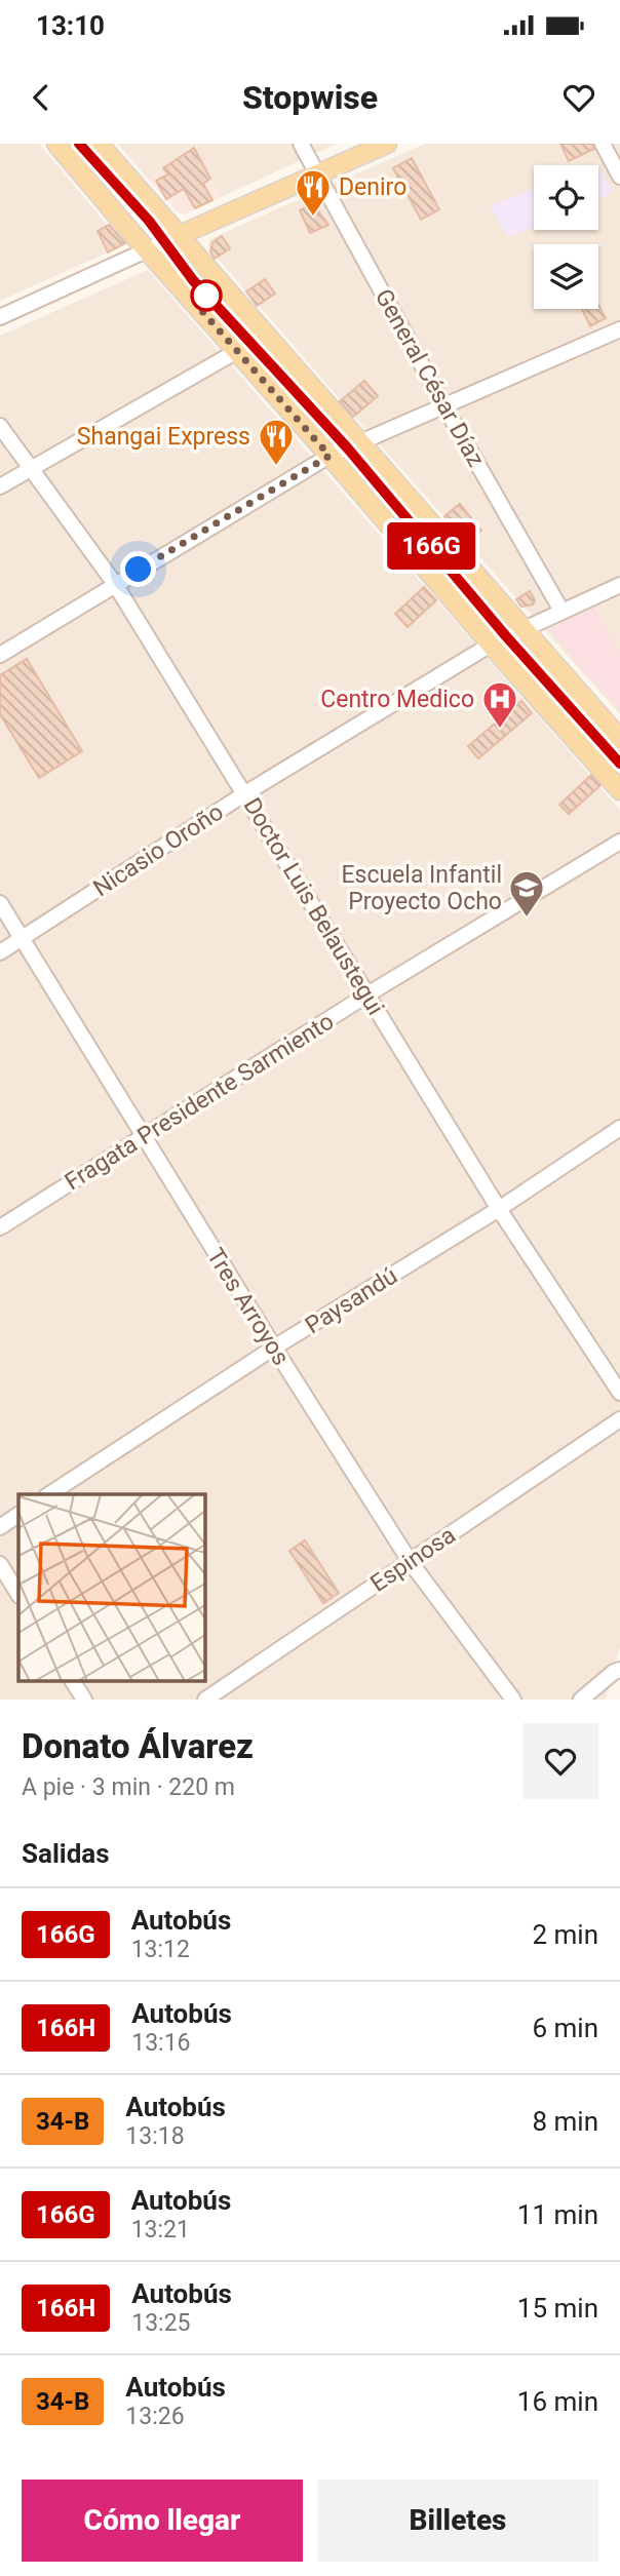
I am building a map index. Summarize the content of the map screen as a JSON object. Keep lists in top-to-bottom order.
{
  "streets": {
    "street": [
      "General César Díaz",
      "Nicasio Oroño",
      "Doctor Luis Belaustegui",
      "Fragata Presidente Sarmiento",
      "Paysandú",
      "Tres Arroyos",
      "Espinosa"
    ]
  },
  "crossings": [
    ["General César Díaz", "Nicasio Oroño"],
    ["Nicasio Oroño", "Doctor Luis Belaustegui"],
    ["Nicasio Oroño", "Tres Arroyos"],
    ["Doctor Luis Belaustegui", "Fragata Presidente Sarmiento"],
    ["Doctor Luis Belaustegui", "Paysandú"],
    ["Fragata Presidente Sarmiento", "Tres Arroyos"],
    ["Paysandú", "Tres Arroyos"],
    ["Tres Arroyos", "Espinosa"]
  ],
  "places": {
    "restaurant": ["Deniro", "Shangai Express"],
    "hospital": ["Centro Medico"],
    "school or university": ["Escuela Infantil Proyecto Ocho"]
  },
  "lines": ["bus line 166G"],
  "page": {
    "status": "13:10",
    "header": "Stopwise",
    "on_map": "166G",
    "heading": [
      ["Donato Álvarez", "A pie · 3 min · 220 m"],
      "Salidas"
    ],
    "list": [
      {
        "mark": "166G",
        "name": "Autobús",
        "note": "13:12",
        "value": "2 min"
      },
      {
        "mark": "166H",
        "name": "Autobús",
        "note": "13:16",
        "value": "6 min"
      },
      {
        "mark": "34-B",
        "name": "Autobús",
        "note": "13:18",
        "value": "8 min"
      },
      {
        "mark": "166G",
        "name": "Autobús",
        "note": "13:21",
        "value": "11 min"
      },
      {
        "mark": "166H",
        "name": "Autobús",
        "note": "13:25",
        "value": "15 min"
      },
      {
        "mark": "34-B",
        "name": "Autobús",
        "note": "13:26",
        "value": "16 min"
      }
    ],
    "buttons": ["Cómo llegar", "Billetes"]
  }
}
